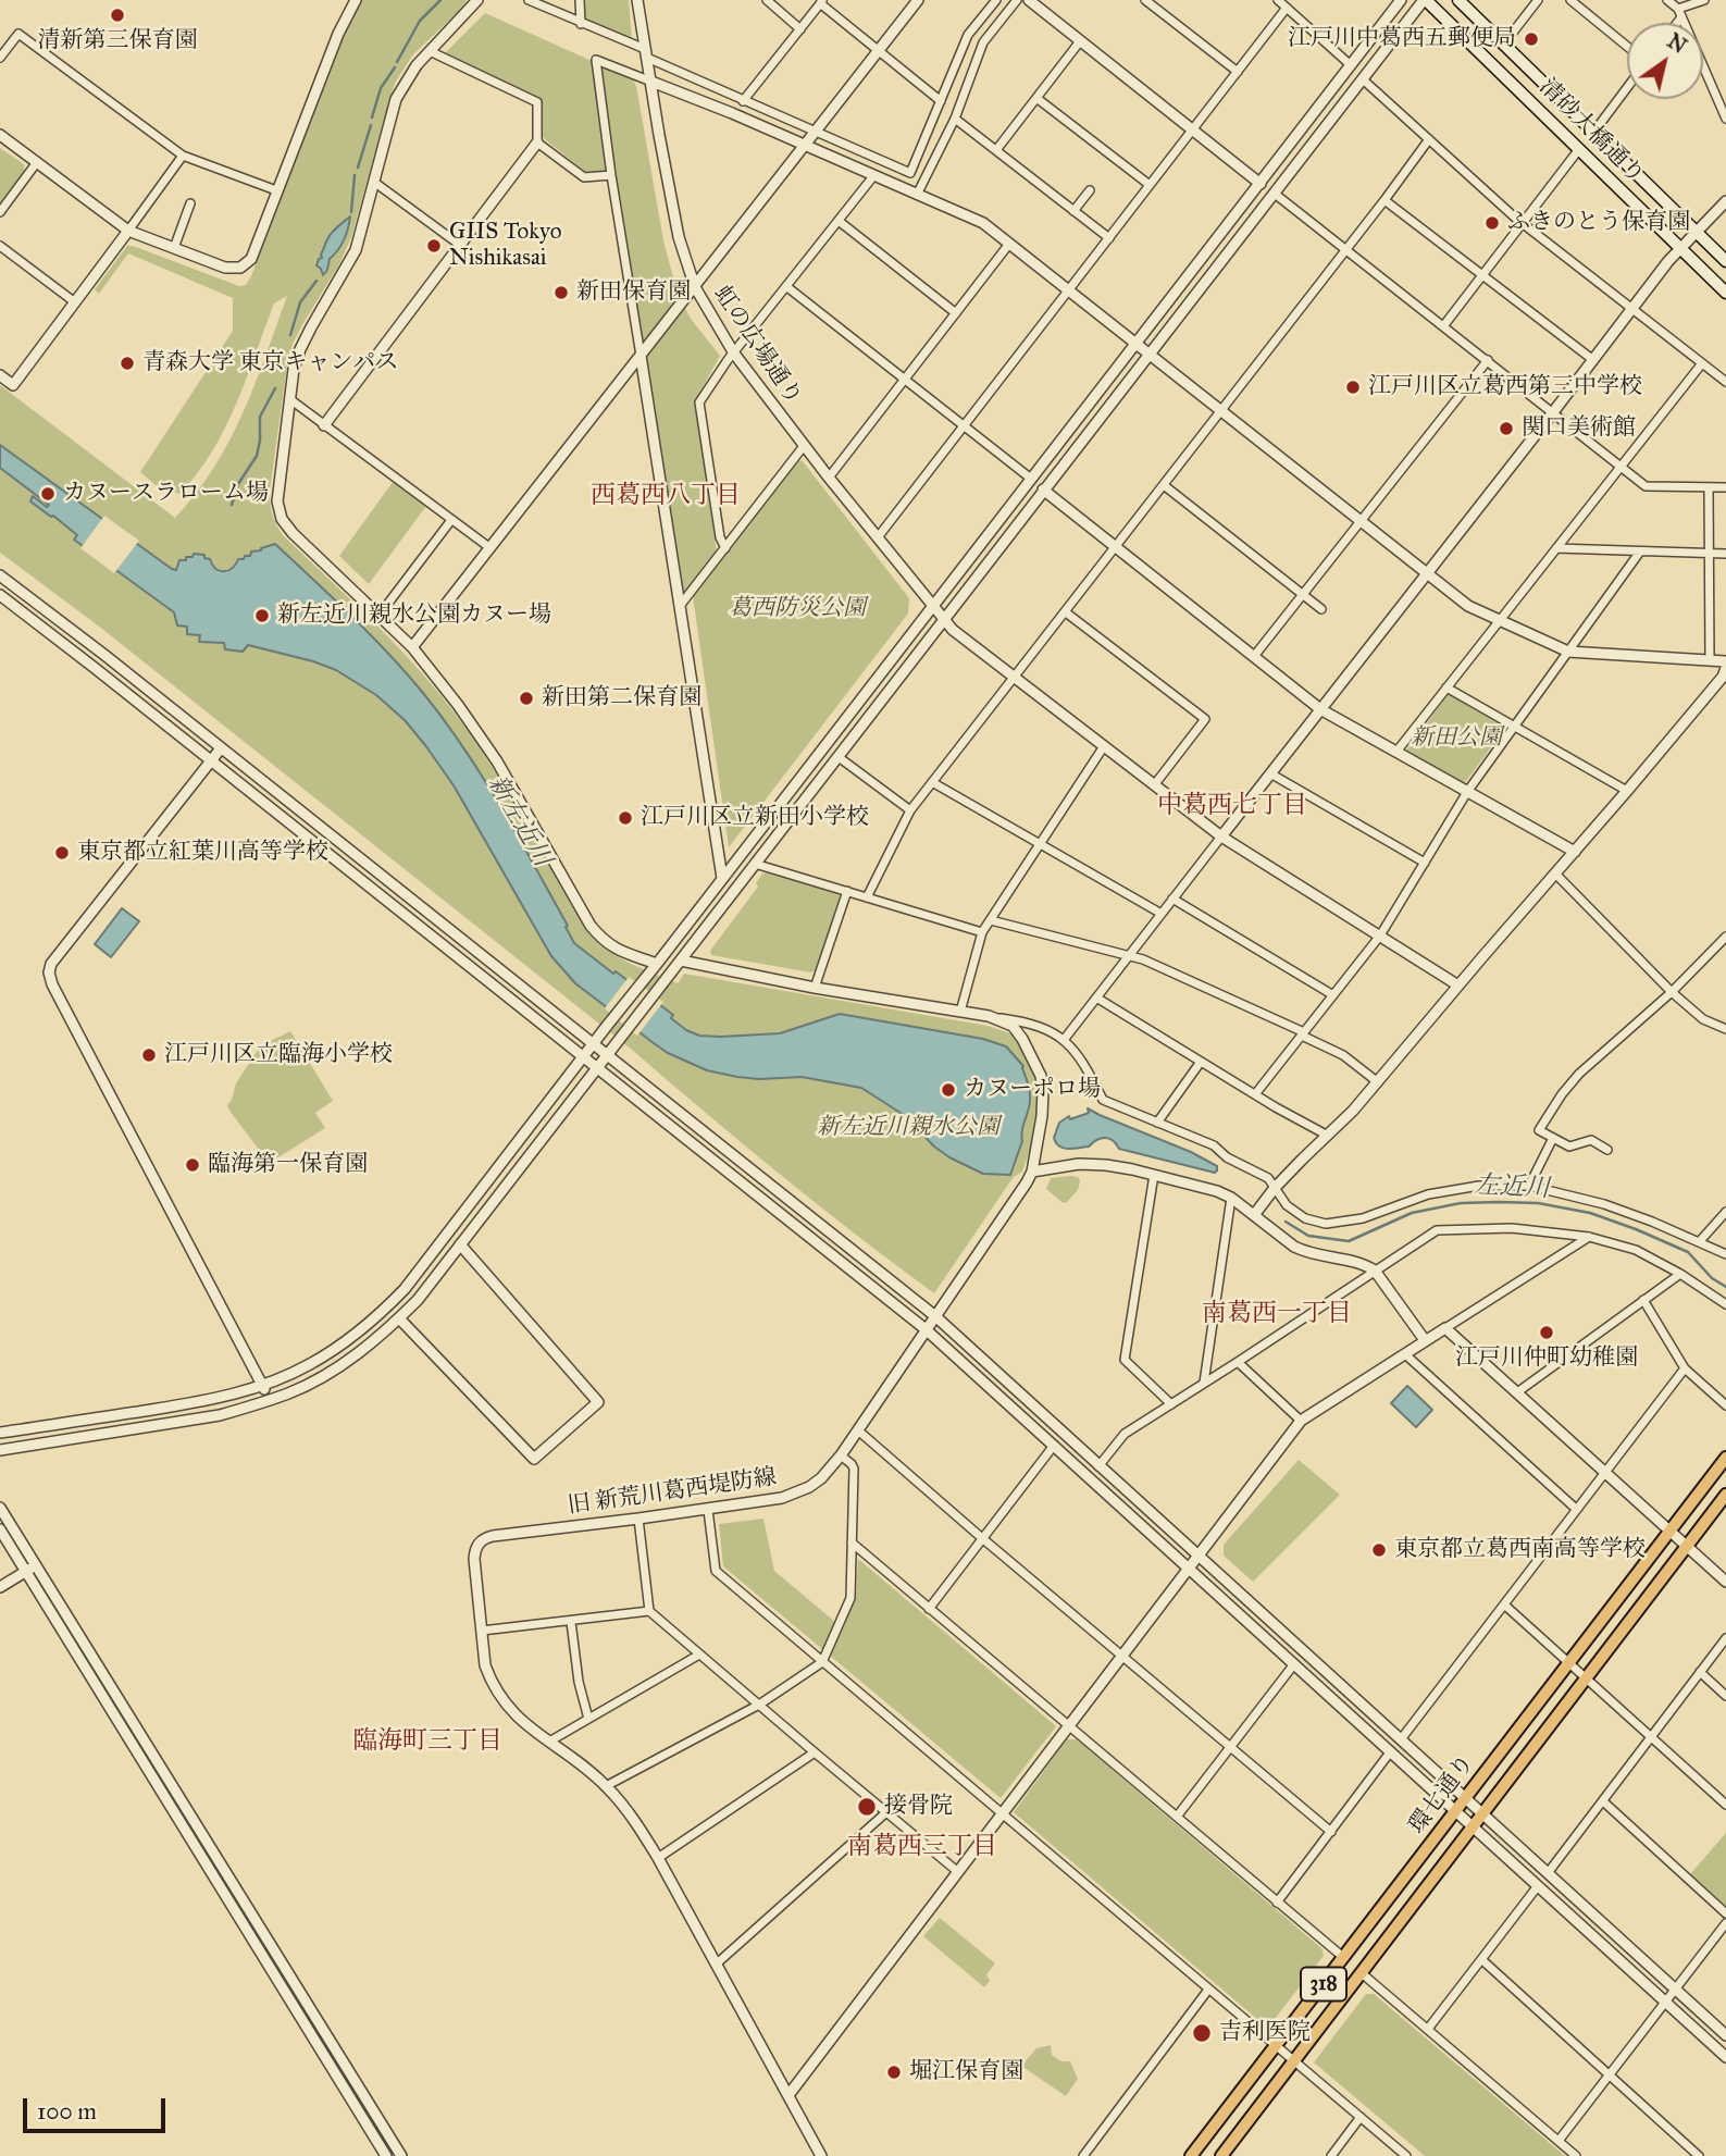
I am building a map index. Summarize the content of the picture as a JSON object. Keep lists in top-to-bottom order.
{
  "streets": {
    "main road": ["清砂大橋通り", "環七通り", "318"],
    "street": ["虹の広場通り", "旧 新荒川葛西堤防線"]
  },
  "districts": [
    "西葛西八丁目",
    "中葛西七丁目",
    "南葛西一丁目",
    "臨海町三丁目",
    "南葛西三丁目"
  ],
  "water": ["新左近川", "左近川"],
  "parks": ["葛西防災公園", "新田公園", "新左近川親水公園"],
  "places": [
    "清新第三保育園",
    "江戸川中葛西五郵便局",
    "ふきのとう保育園",
    "GIIS Tokyo Nishikasai",
    "新田保育園",
    "青森大学 東京キャンパス",
    "江戸川区立葛西第三中学校",
    "関口美術館",
    "カヌースラローム場",
    "新左近川親水公園カヌー場",
    "新田第二保育園",
    "江戸川区立新田小学校",
    "東京都立紅葉川高等学校",
    "江戸川区立臨海小学校",
    "カヌーポロ場",
    "臨海第一保育園",
    "江戸川仲町幼稚園",
    "東京都立葛西南高等学校",
    "接骨院",
    "吉利医院",
    "堀江保育園"
  ],
  "scale_bar": "100 m",
  "north": "top right"
}
